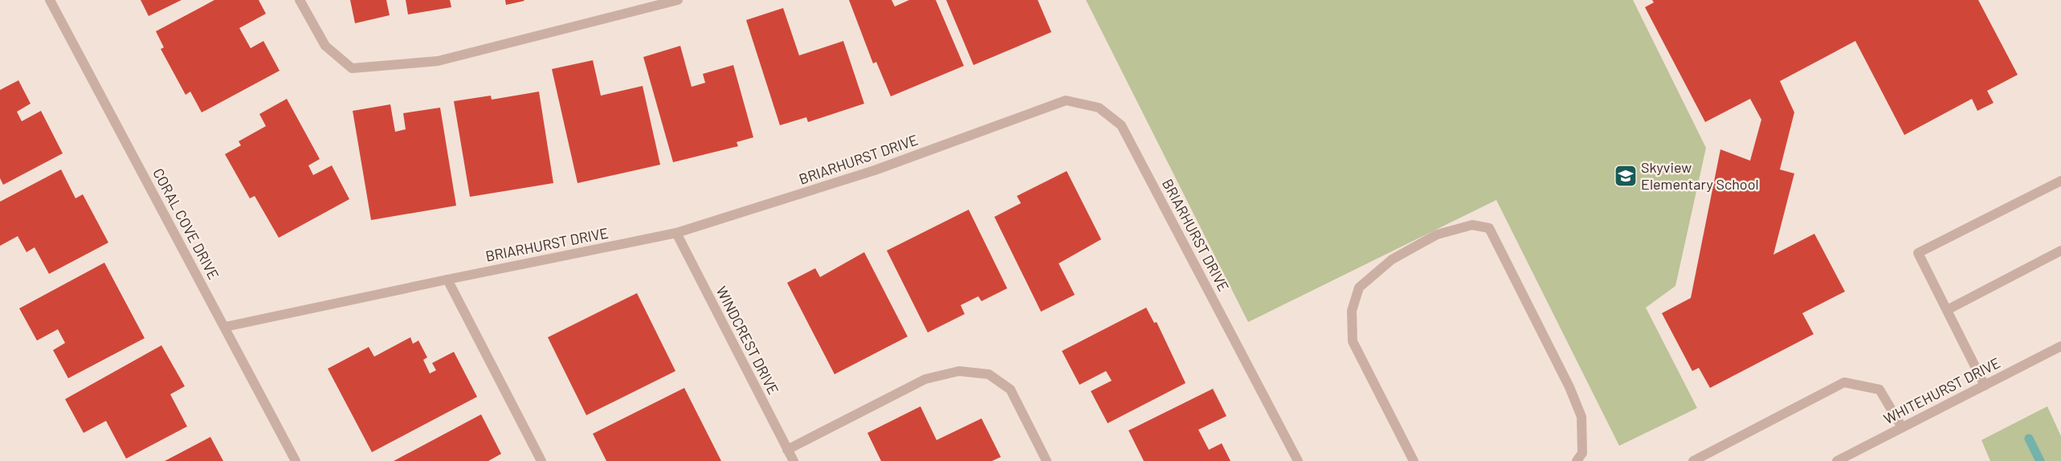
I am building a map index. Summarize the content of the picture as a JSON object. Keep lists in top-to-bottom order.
{
  "streets": {
    "street": [
      "BRIARHURST DRIVE",
      "CORAL COVE DRIVE",
      "WINDCREST DRIVE",
      "WHITEHURST DRIVE"
    ]
  },
  "crossings": [
    ["BRIARHURST DRIVE", "CORAL COVE DRIVE"],
    ["BRIARHURST DRIVE", "WINDCREST DRIVE"]
  ],
  "places": {
    "school or university": ["Skyview Elementary School"]
  }
}
